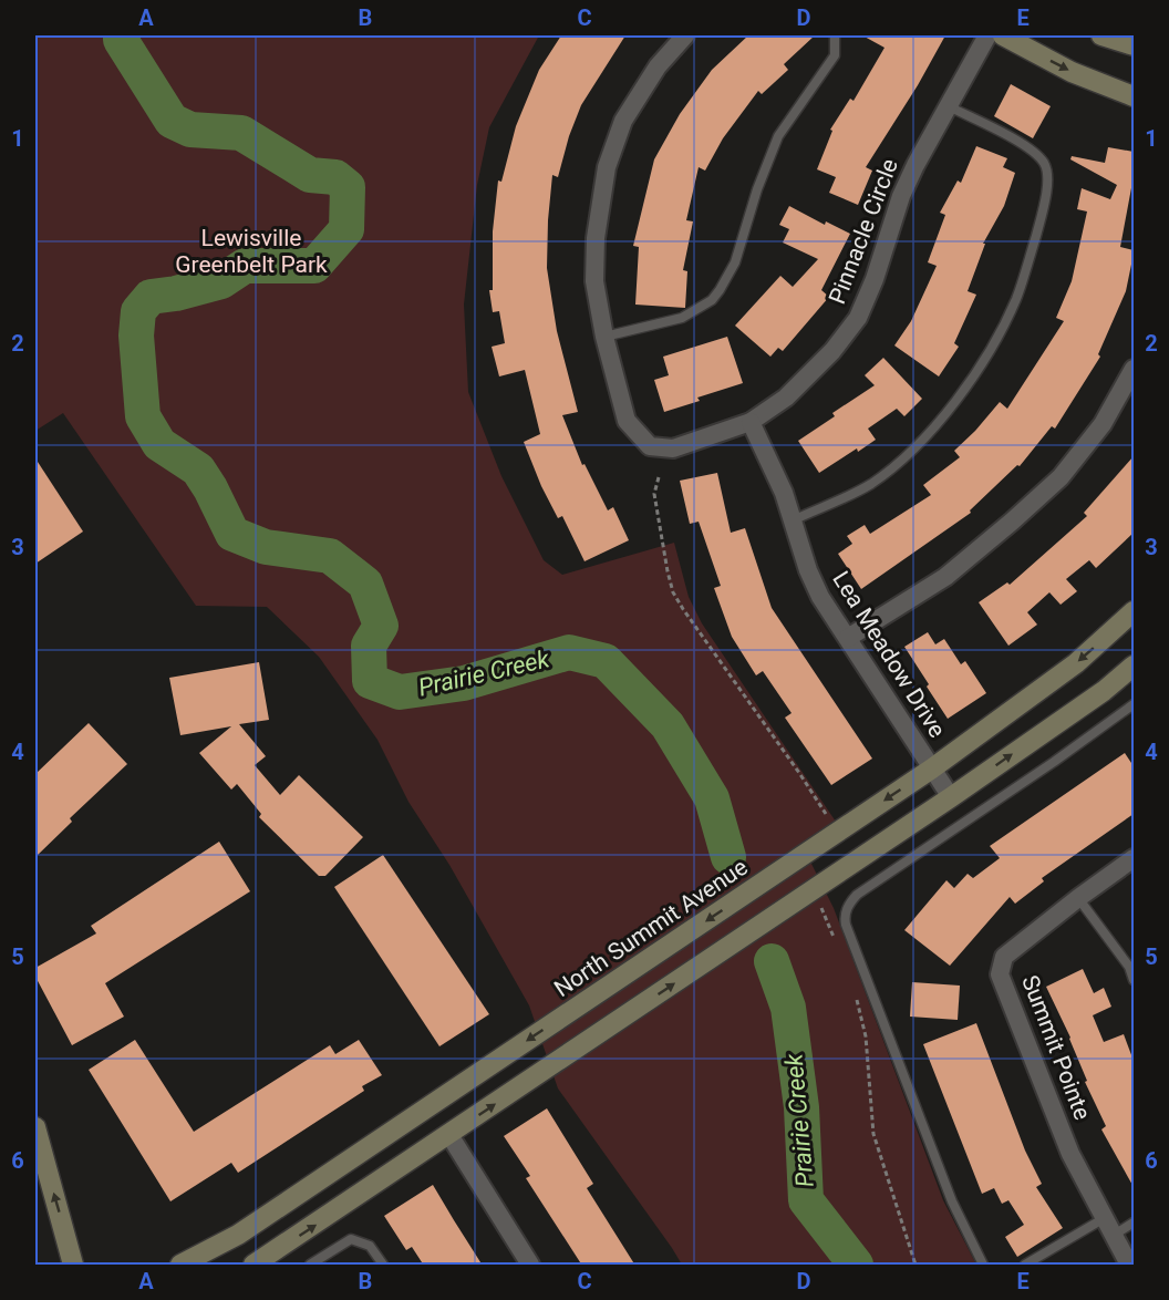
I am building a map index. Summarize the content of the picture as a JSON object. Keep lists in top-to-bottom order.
{
  "streets": {
    "main road": ["North Summit Avenue"],
    "street": ["Pinnacle Circle", "Lea Meadow Drive", "Summit Pointe"]
  },
  "crossings": [
    ["Pinnacle Circle", "Lea Meadow Drive"],
    ["Lea Meadow Drive", "North Summit Avenue"]
  ],
  "water": ["Prairie Creek"],
  "parks": ["Lewisville Greenbelt Park"],
  "grid": {
    "columns": [
      "A",
      "B",
      "C",
      "D",
      "E"
    ],
    "rows": [
      "1",
      "2",
      "3",
      "4",
      "5",
      "6"
    ]
  }
}
